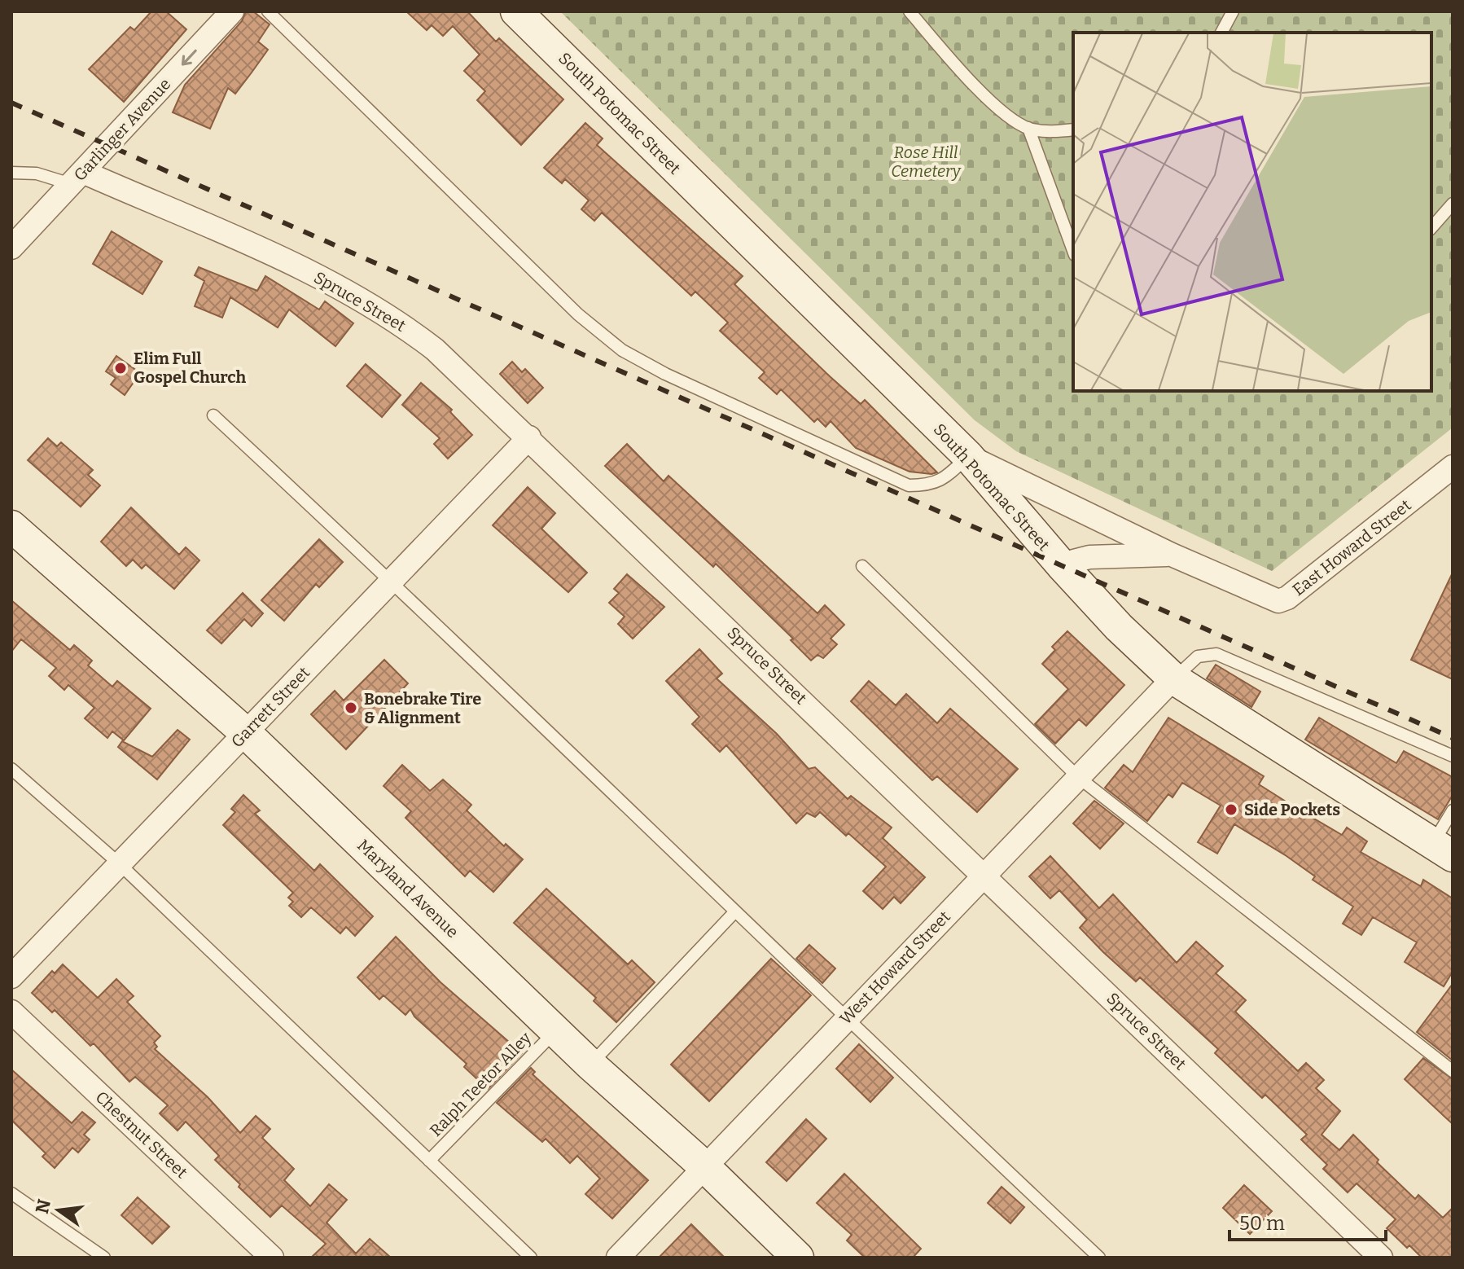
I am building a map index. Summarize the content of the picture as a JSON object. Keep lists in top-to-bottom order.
{
  "streets": {
    "main road": ["South Potomac Street", "Maryland Avenue"],
    "street": [
      "Garlinger Avenue",
      "Spruce Street",
      "East Howard Street",
      "Garrett Street",
      "West Howard Street",
      "Chestnut Street"
    ],
    "lane": ["Ralph Teetor Alley"]
  },
  "crossings": [
    ["South Potomac Street", "East Howard Street"],
    ["South Potomac Street", "West Howard Street"],
    ["Garlinger Avenue", "Spruce Street"],
    ["Spruce Street", "Garrett Street"],
    ["Spruce Street", "West Howard Street"],
    ["Garrett Street", "Maryland Avenue"],
    ["Maryland Avenue", "West Howard Street"],
    ["Maryland Avenue", "Ralph Teetor Alley"]
  ],
  "one_way": ["Garlinger Avenue"],
  "parks": ["Rose Hill Cemetery"],
  "places": ["Elim Full Gospel Church", "Bonebrake Tire & Alignment", "Side Pockets"],
  "scale_bar": "50 m",
  "north": "left"
}
